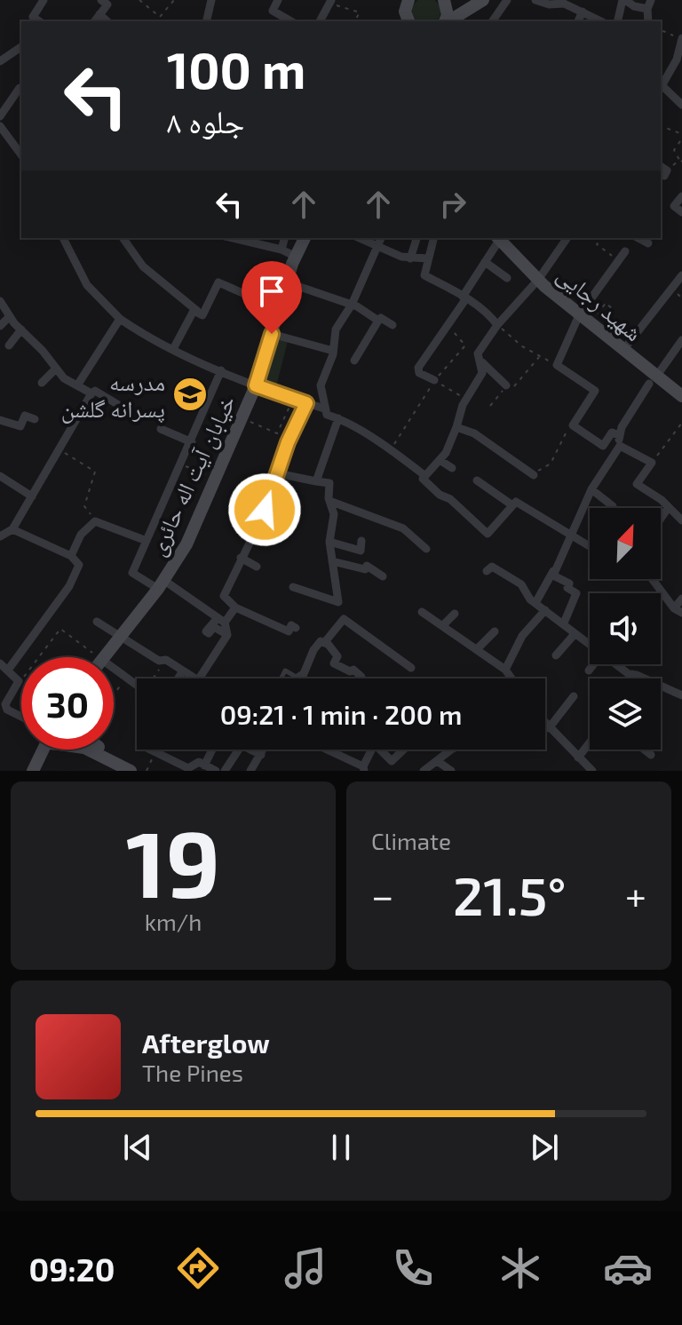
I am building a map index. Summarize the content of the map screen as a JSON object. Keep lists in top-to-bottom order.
{
  "streets": {
    "main road": ["شهید رجایی", "خیابان آیت اله حائری"]
  },
  "places": {
    "school or university": ["مدرسه پسرانه گلشن"]
  },
  "north": "top right",
  "page": {
    "turn": ["100 m", "جلوه ۸"],
    "limit": "30",
    "trip": "09:21 · 1 min · 200 m",
    "tile": [
      ["19", "km/h"],
      "Climate"
    ],
    "heat": ["−", "21.5°", "+"],
    "song": ["Afterglow", "The Pines"],
    "tabs": "09:20"
  }
}
